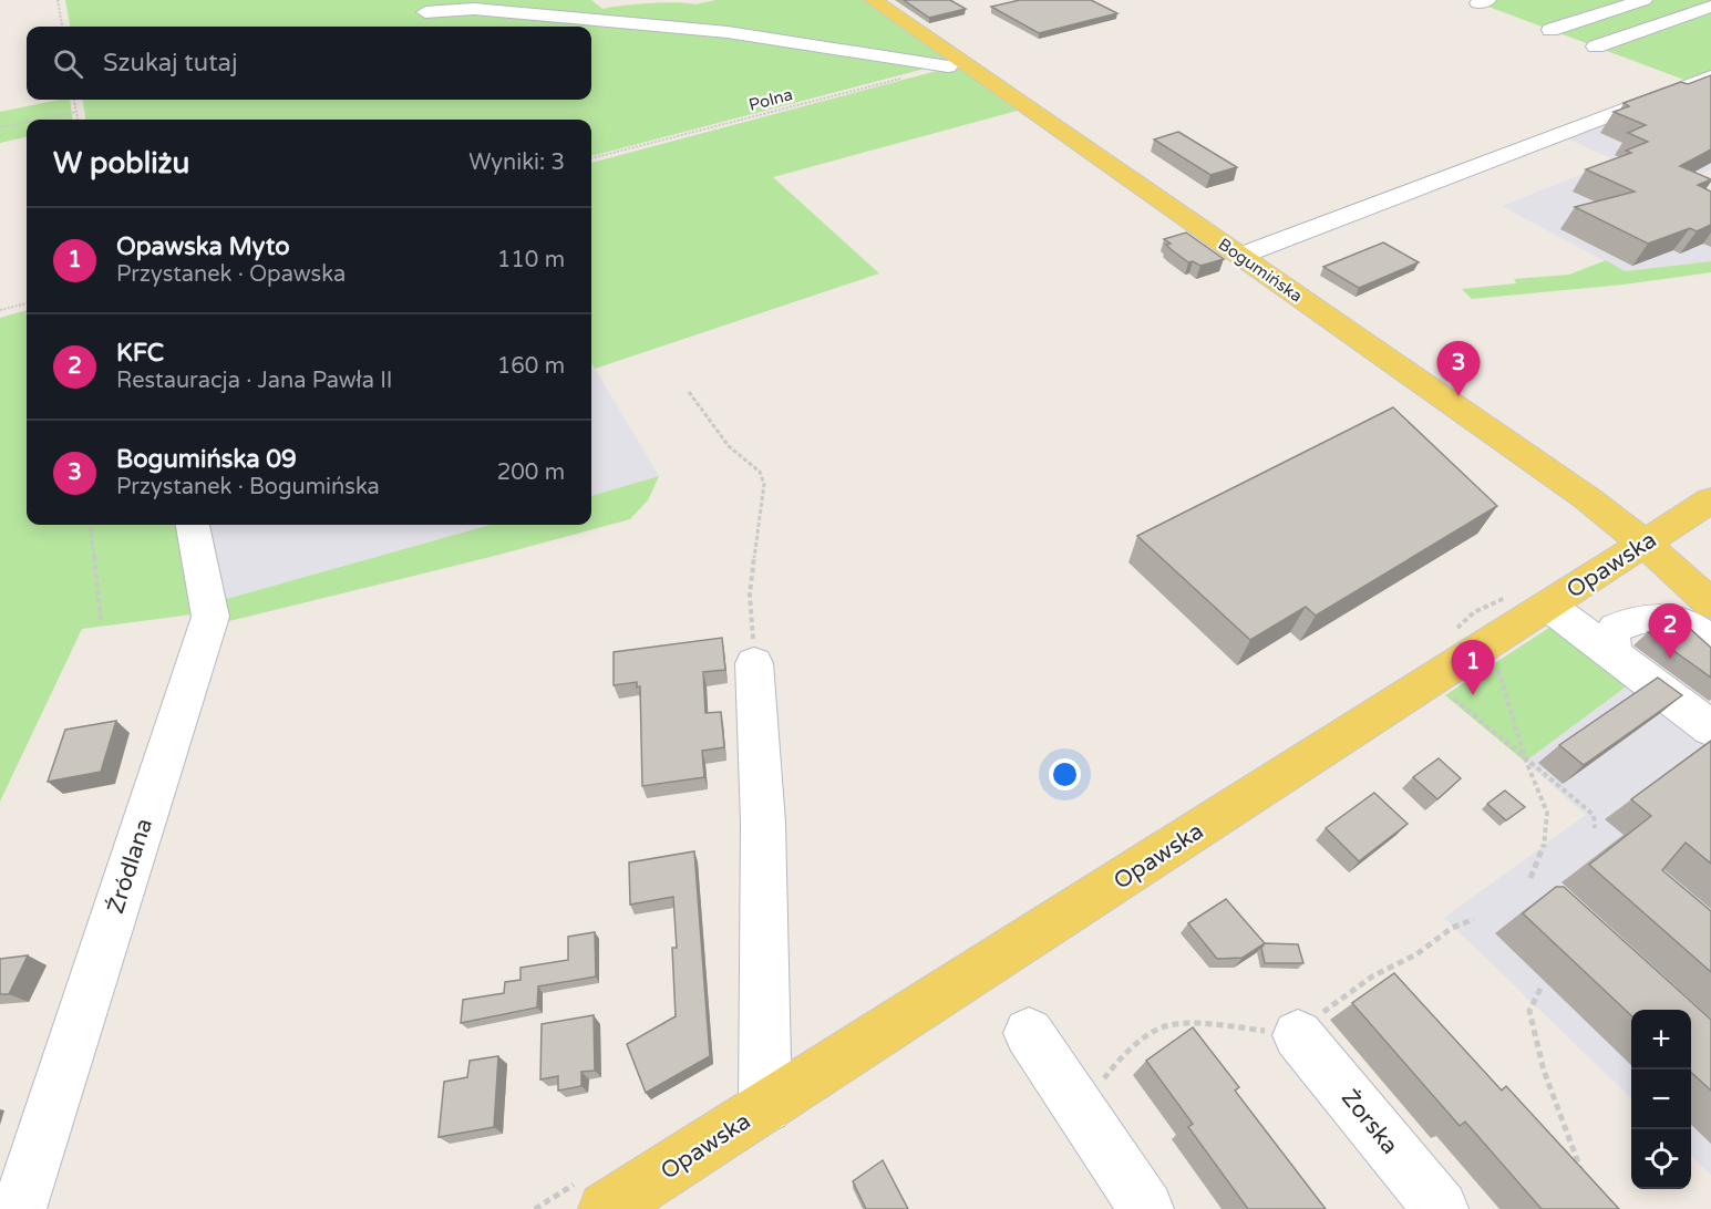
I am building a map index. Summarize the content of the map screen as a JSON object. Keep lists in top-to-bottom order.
{
  "streets": {
    "main road": ["Bogumińska", "Opawska"],
    "street": ["Źródlana", "Żorska"],
    "path": ["Polna"]
  },
  "crossings": [
    ["Bogumińska", "Opawska"]
  ],
  "page": {
    "search": "Szukaj tutaj",
    "heading": ["W pobliżu", "Wyniki: 3"],
    "list": [
      {
        "mark": "1",
        "name": "Opawska Myto",
        "note": "Przystanek · Opawska",
        "value": "110 m"
      },
      {
        "mark": "2",
        "name": "KFC",
        "note": "Restauracja · Jana Pawła II",
        "value": "160 m"
      },
      {
        "mark": "3",
        "name": "Bogumińska 09",
        "note": "Przystanek · Bogumińska",
        "value": "200 m"
      }
    ],
    "pins": ["3", "2", "1"],
    "map_buttons": ["+", "−"]
  }
}
